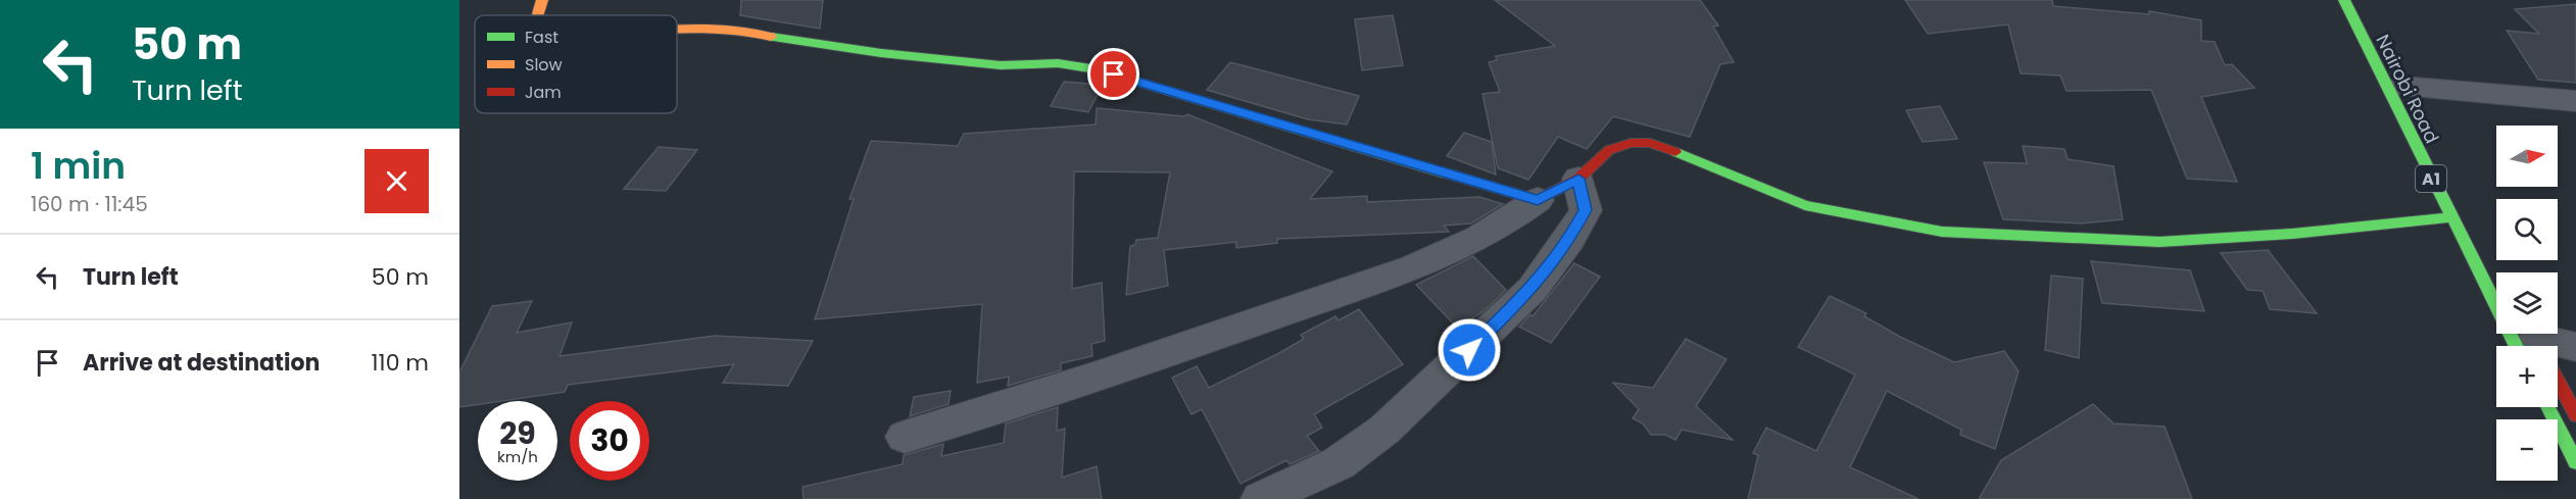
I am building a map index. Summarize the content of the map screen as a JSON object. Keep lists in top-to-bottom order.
{
  "streets": {
    "main road": ["Nairobi Road", "A1"]
  },
  "legend": ["Fast", "Slow", "Jam"],
  "north": "right",
  "page": {
    "turn": ["50 m", "Turn left"],
    "map_buttons": ["+", "−"],
    "heading": ["1 min", "160 m · 11:45"],
    "list": [
      {
        "name": "Turn left",
        "value": "50 m"
      },
      {
        "name": "Arrive at destination",
        "value": "110 m"
      }
    ],
    "speed": "29 km/h",
    "limit": "30"
  }
}
